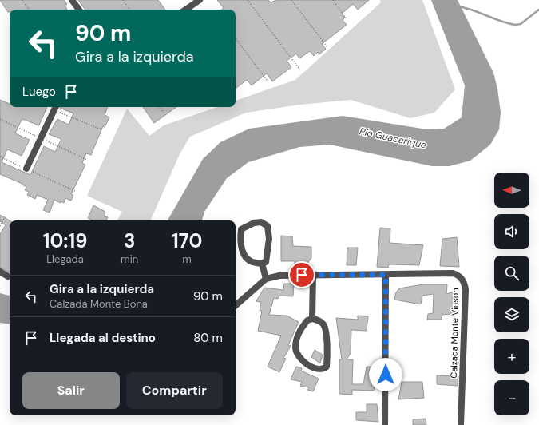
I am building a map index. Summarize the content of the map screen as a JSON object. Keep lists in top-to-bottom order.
{
  "streets": {
    "street": ["Calzada Monte Vinson"]
  },
  "water": ["Río Guacerique"],
  "north": "left",
  "page": {
    "turn": ["90 m", "Gira a la izquierda"],
    "then": "Luego",
    "map_buttons": ["+", "−"],
    "eta": [
      "10:19",
      "Llegada",
      "3",
      "min",
      "170",
      "m"
    ],
    "list": [
      {
        "name": "Gira a la izquierda",
        "note": "Calzada Monte Bona",
        "value": "90 m"
      },
      {
        "name": "Llegada al destino",
        "value": "80 m"
      }
    ],
    "buttons": ["Salir", "Compartir"]
  }
}
